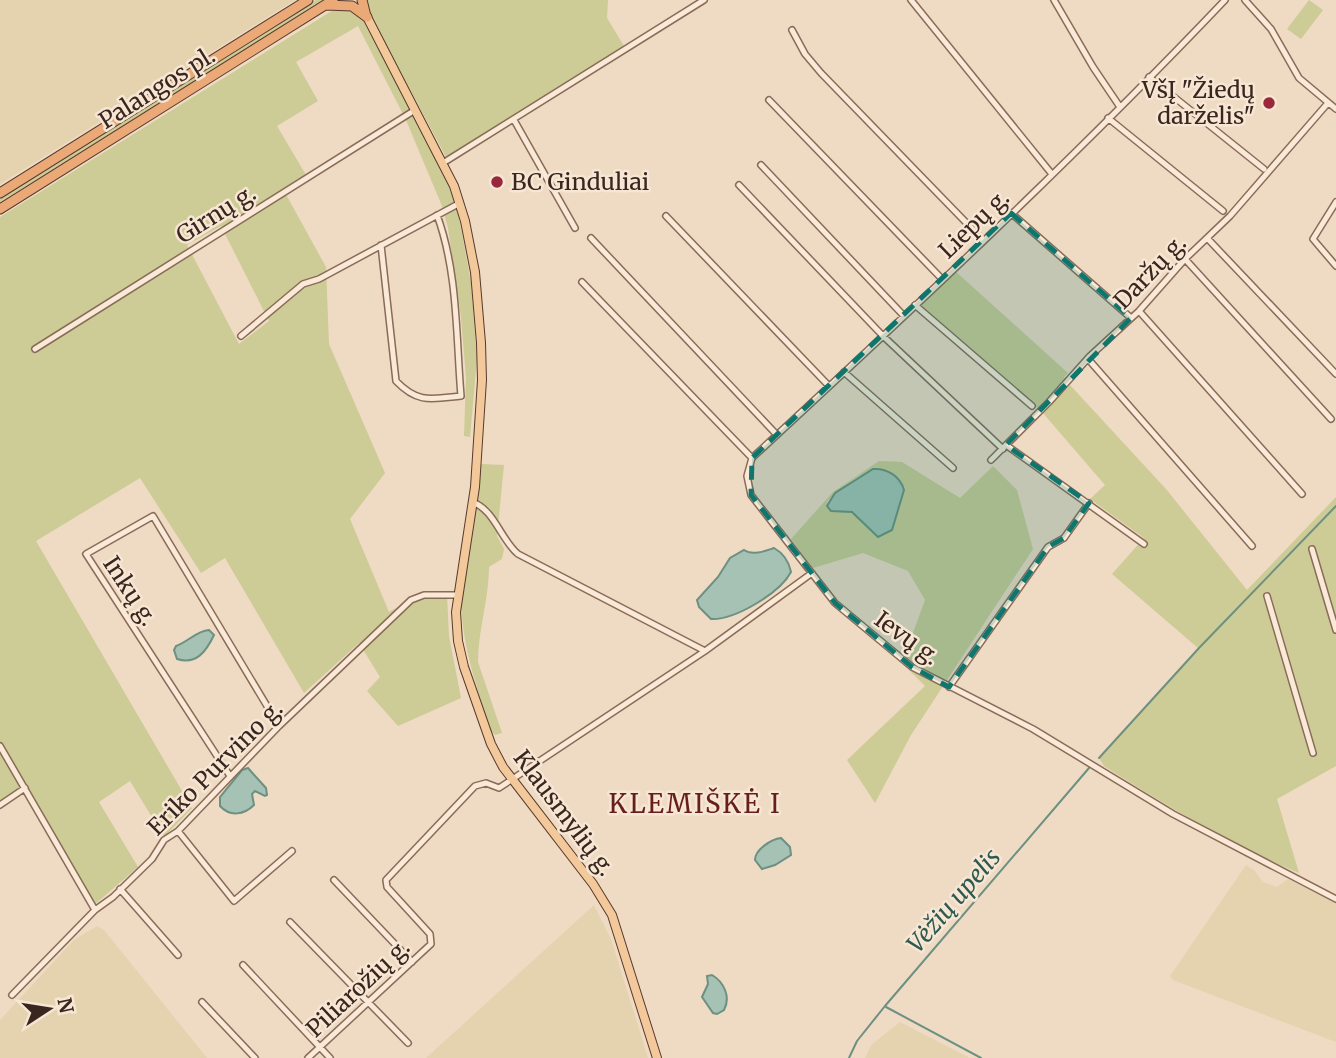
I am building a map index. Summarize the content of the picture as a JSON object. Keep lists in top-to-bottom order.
{
  "streets": {
    "highway": ["Palangos pl."],
    "main road": ["Klausmylių g."],
    "street": [
      "Girnų g.",
      "Liepų g.",
      "Daržų g.",
      "Inkų g.",
      "Ievų g.",
      "Eriko Purvino g.",
      "Piliarožių g."
    ]
  },
  "crossings": [
    ["Girnų g.", "Klausmylių g."],
    ["Liepų g.", "Ievų g."],
    ["Inkų g.", "Eriko Purvino g."],
    ["Eriko Purvino g.", "Klausmylių g."],
    ["Klausmylių g.", "Piliarožių g."]
  ],
  "districts": ["KLEMIŠKĖ I"],
  "water": ["Vėžių upelis"],
  "places": ["VšĮ \"Žiedų darželis\"", "BC Ginduliai"],
  "north": "right"
}
